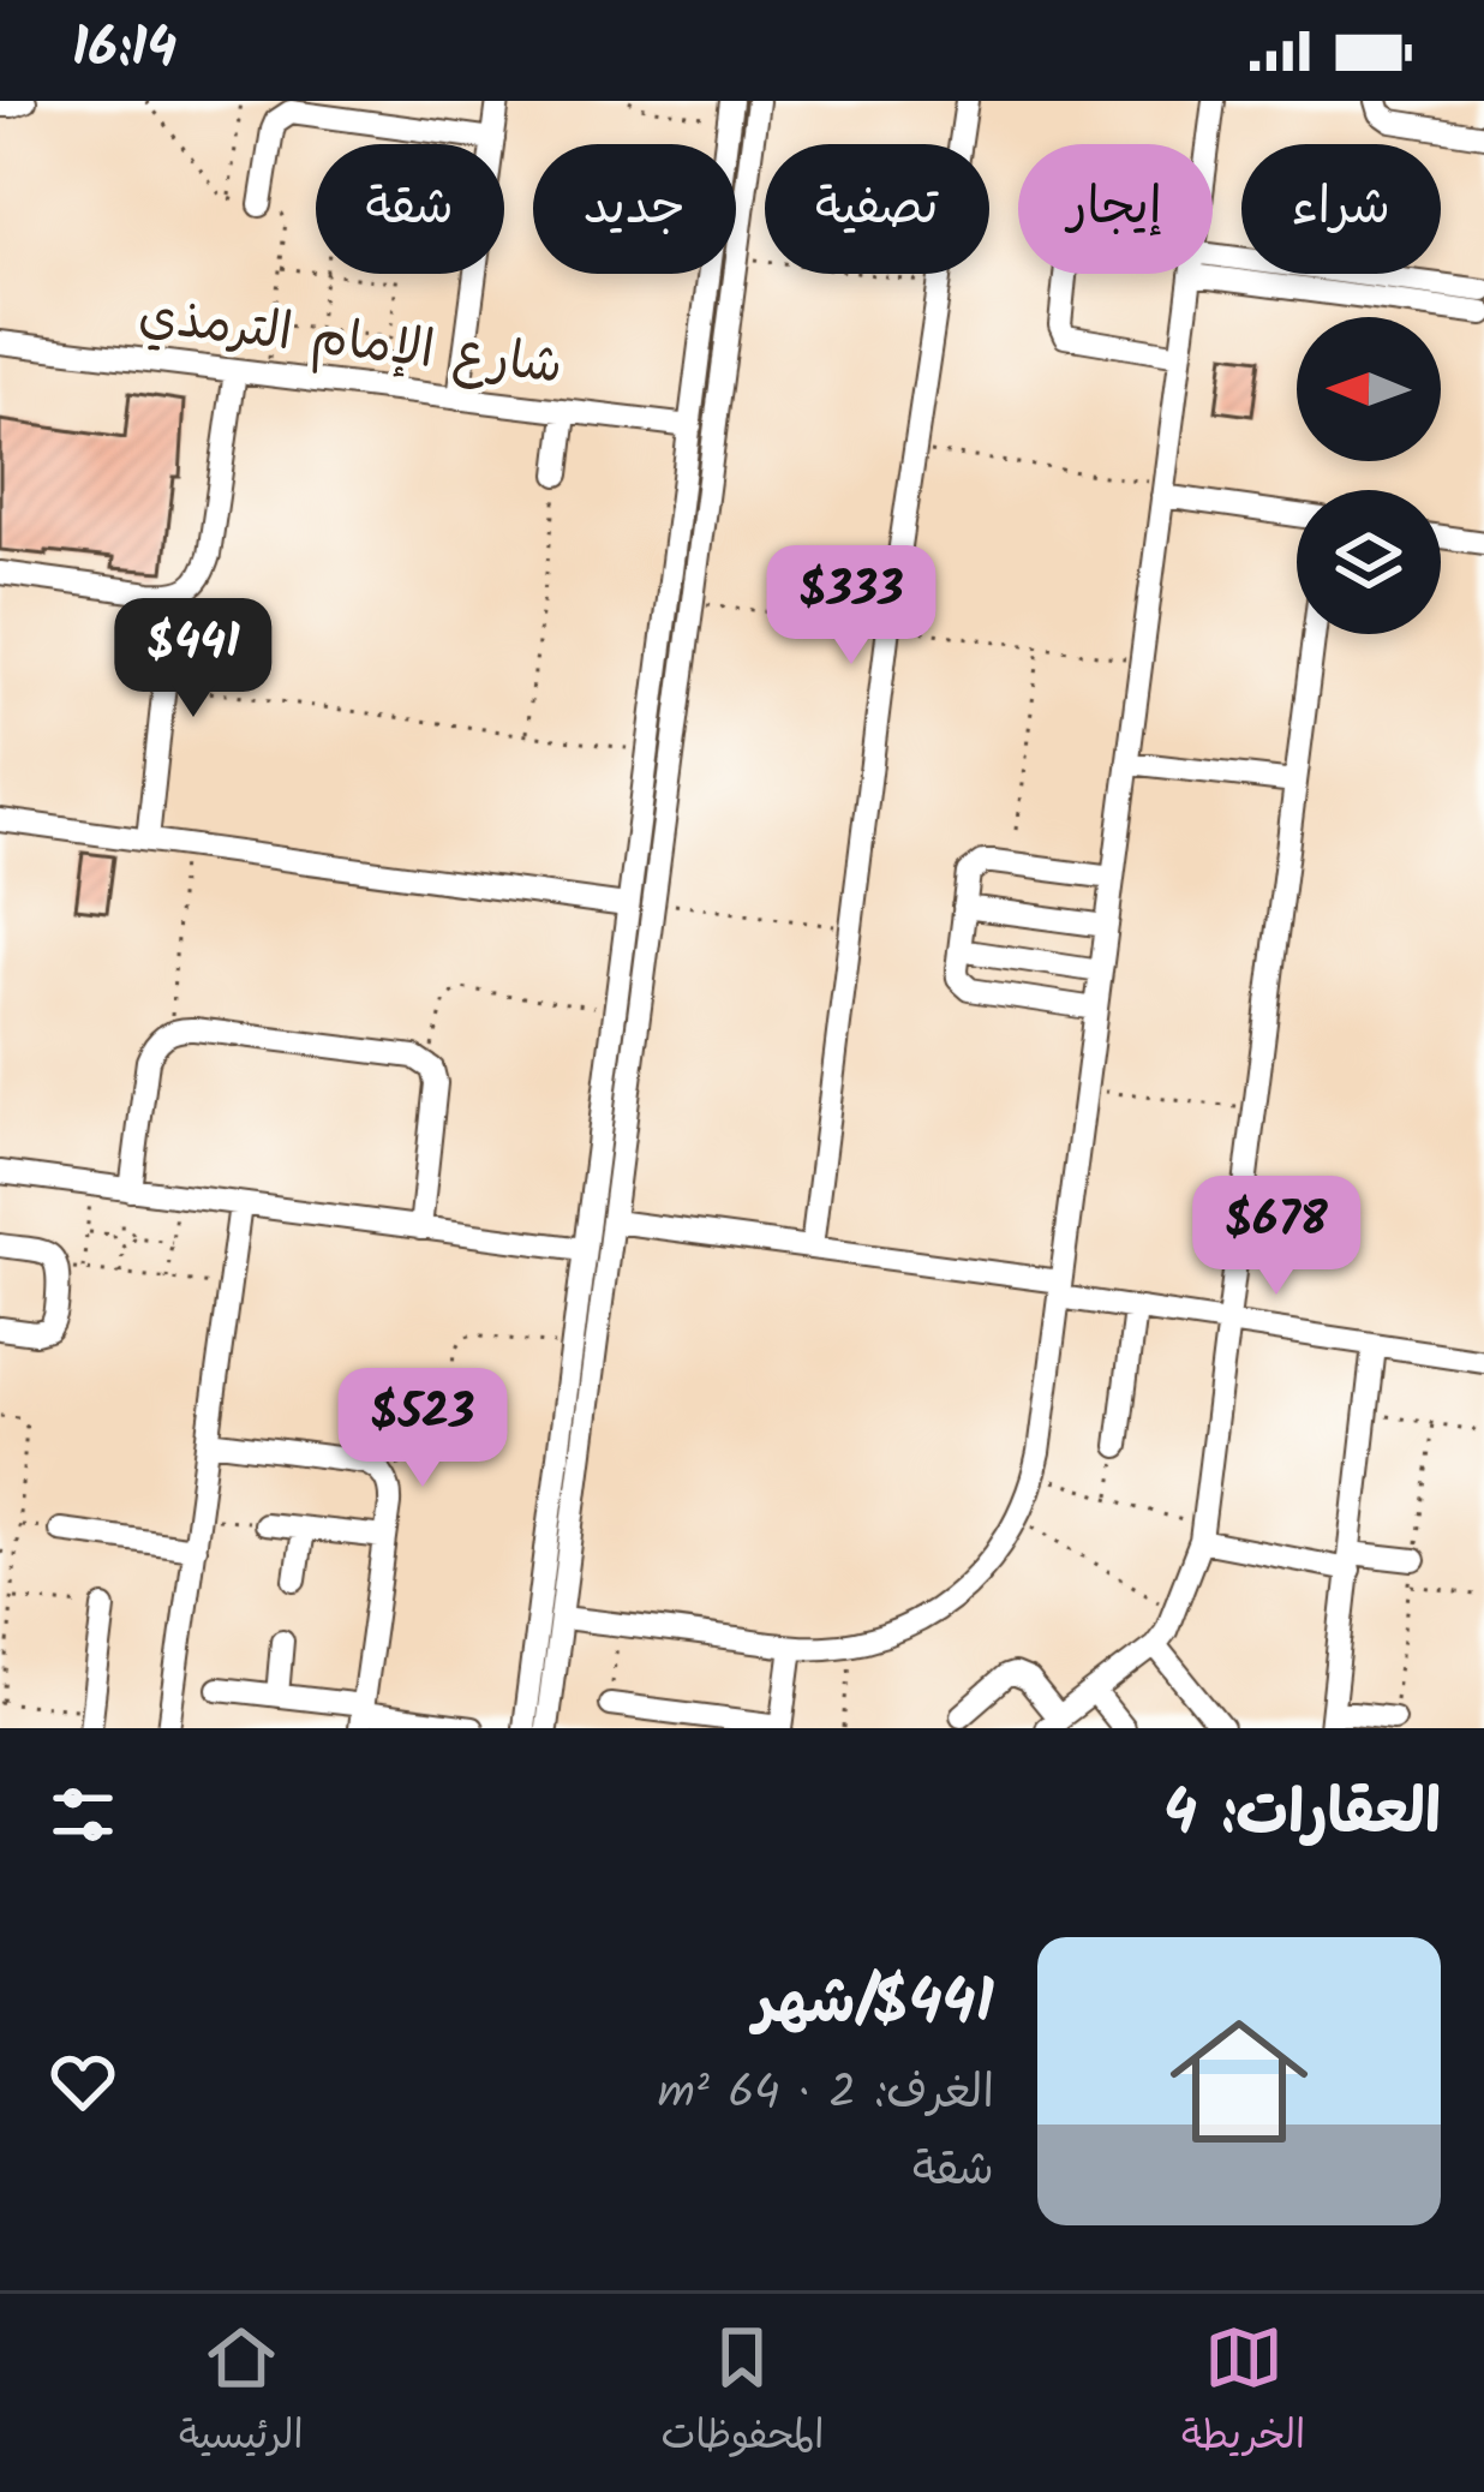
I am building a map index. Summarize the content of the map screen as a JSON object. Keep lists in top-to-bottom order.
{
  "streets": {
    "street": ["شارع الإمام الترمذي"]
  },
  "north": "left",
  "page": {
    "status": "16:14",
    "chip": [
      "شراء",
      "إيجار",
      "تصفية",
      "جديد",
      "شقة"
    ],
    "price": [
      "$333",
      "$441",
      "$678",
      "$523"
    ],
    "heading": "العقارات: 4",
    "list": [
      {
        "name": "$441/شهر",
        "note": "الغرف: 2 · 64 m² · شقة"
      }
    ],
    "tabs": ["الخريطة", "المحفوظات", "الرئيسية"]
  }
}
